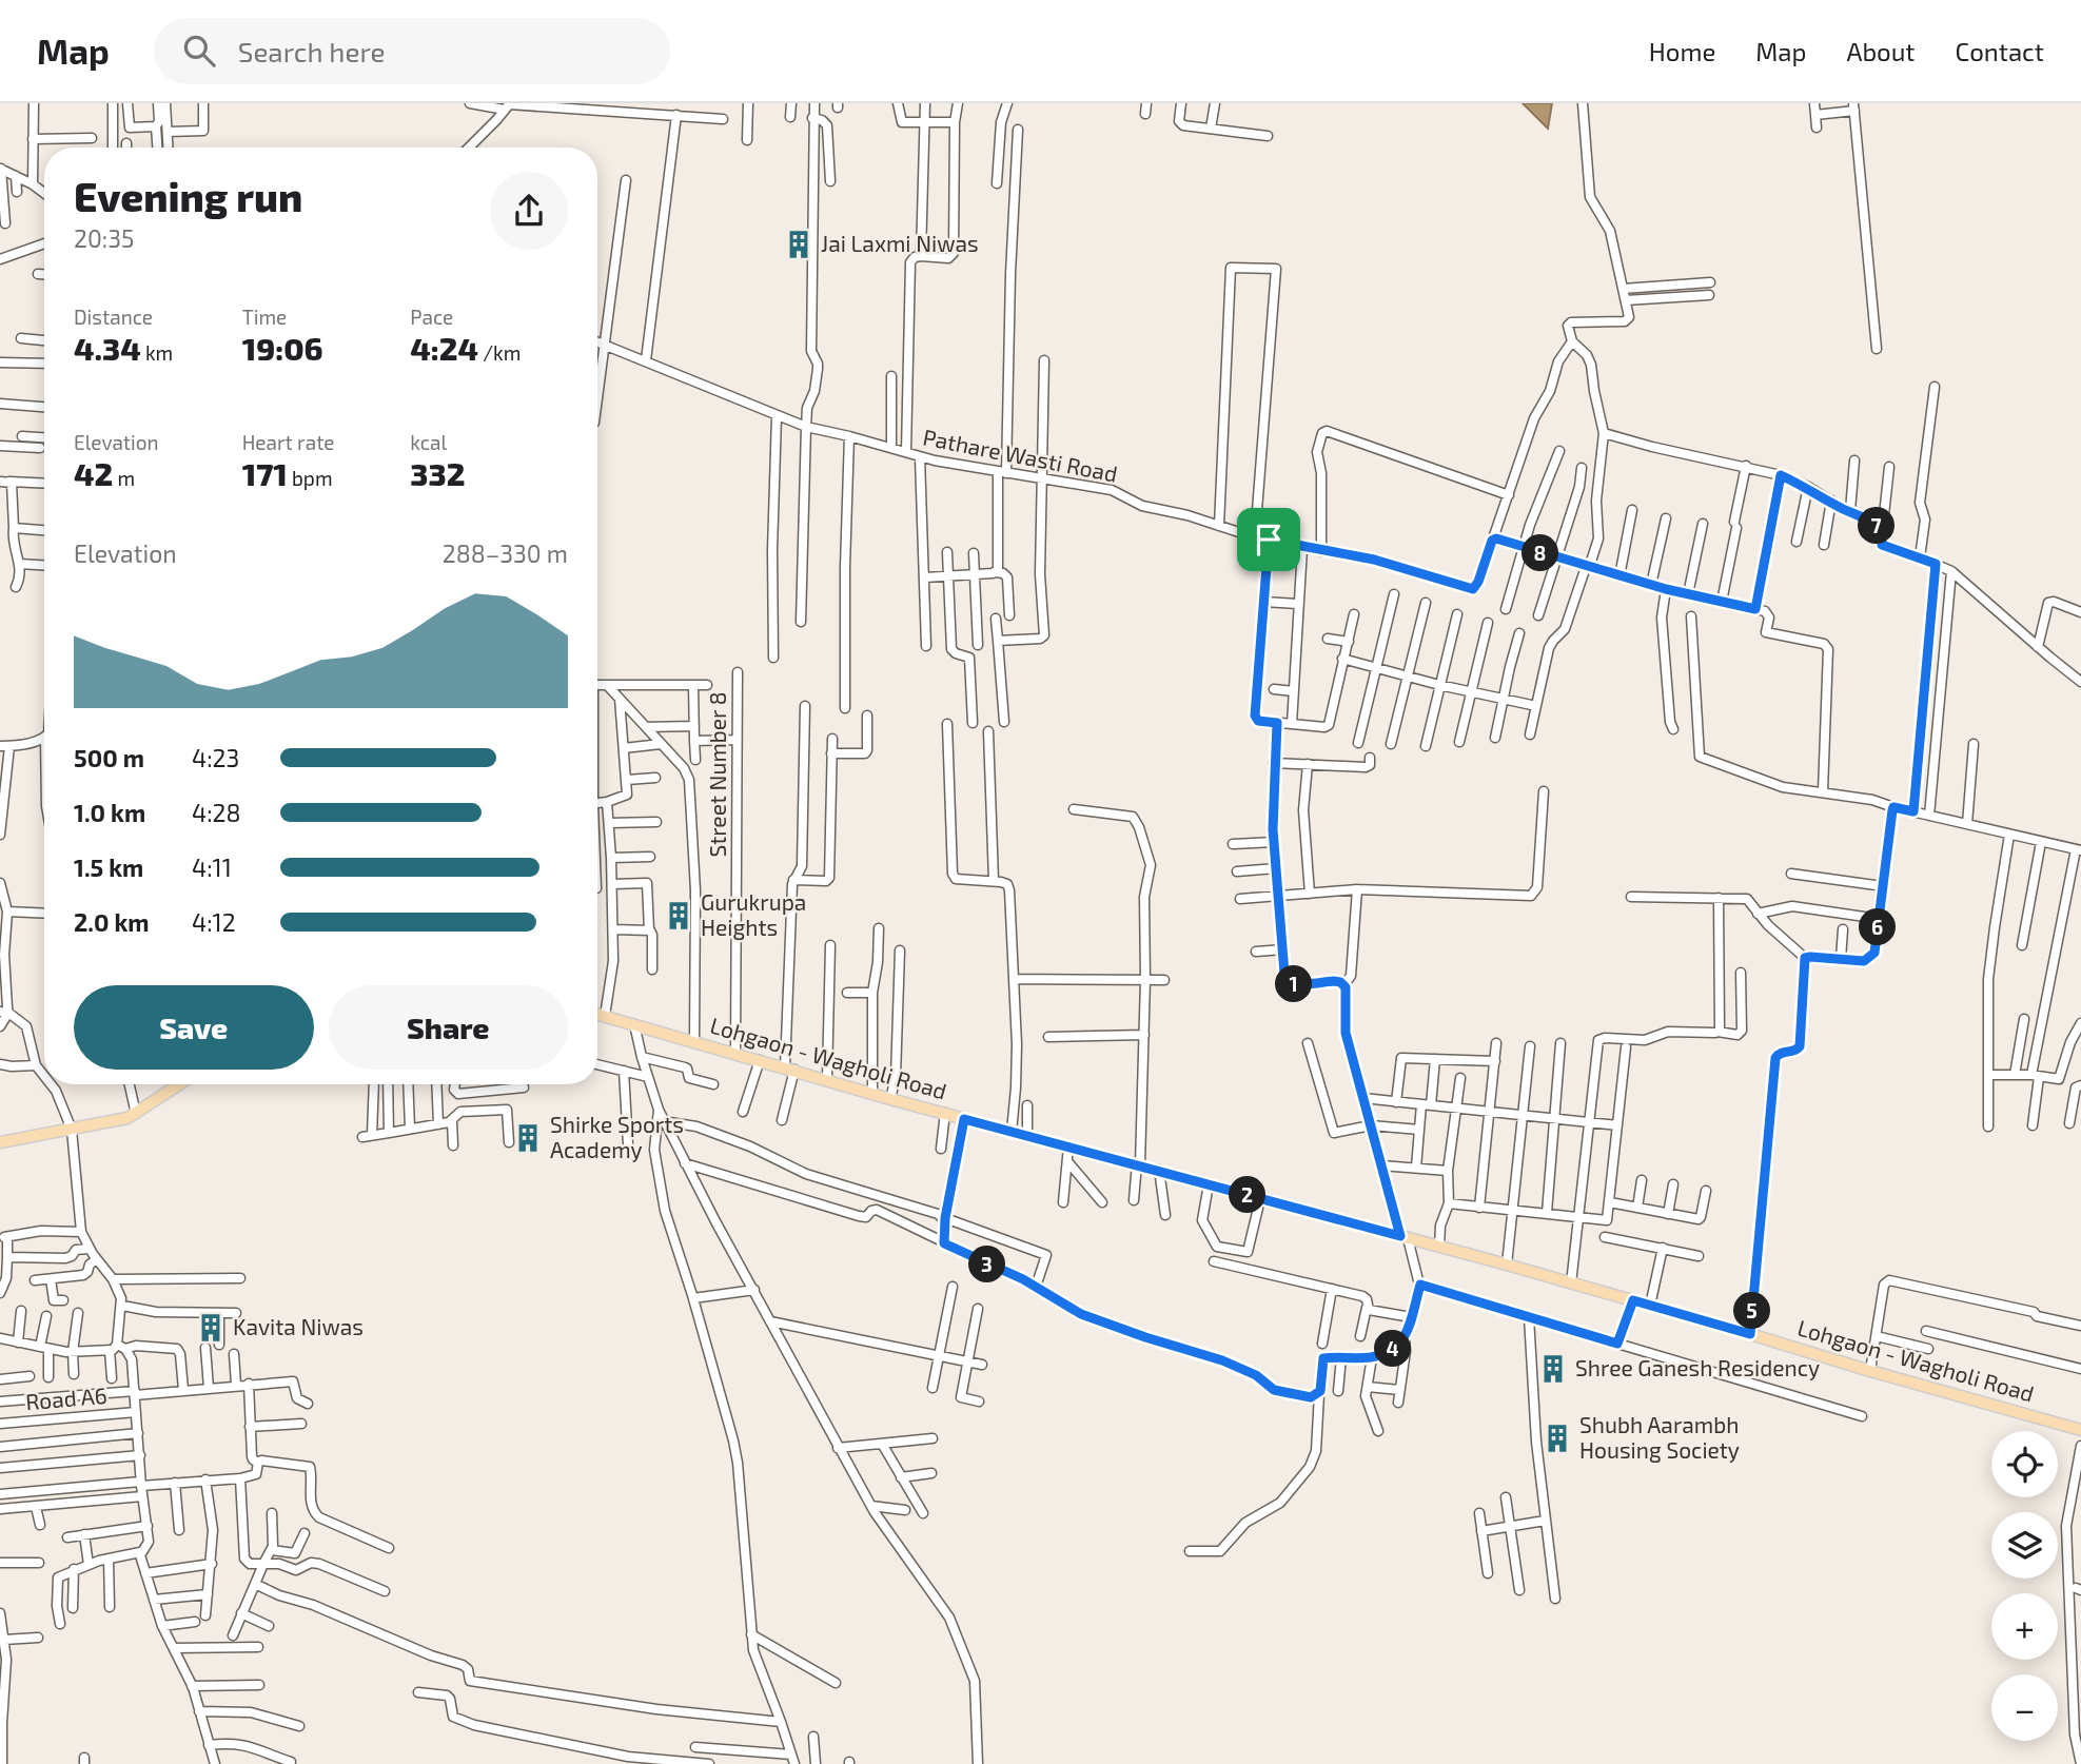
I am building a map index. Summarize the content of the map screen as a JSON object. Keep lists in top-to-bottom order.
{
  "streets": {
    "main road": ["Lohgaon - Wagholi Road"],
    "street": ["Pathare Wasti Road", "Street Number 8", "Road A6"]
  },
  "crossings": [
    ["Street Number 8", "Lohgaon - Wagholi Road"]
  ],
  "places": {
    "building": [
      "Jai Laxmi Niwas",
      "Gurukrupa Heights",
      "Shirke Sports Academy",
      "Kavita Niwas",
      "Shree Ganesh Residency",
      "Shubh Aarambh Housing Society"
    ]
  },
  "page": {
    "header": "Map",
    "search": "Search here",
    "nav": [
      "Home",
      "Map",
      "About",
      "Contact"
    ],
    "heading": ["Evening run", "20:35"],
    "stats": [
      ["Distance", "4.34 km"],
      ["Time", "19:06"],
      ["Pace", "4:24 /km"],
      ["Elevation", "42 m"],
      ["Heart rate", "171 bpm"],
      ["kcal", "332"]
    ],
    "pins": [
      "7",
      "8",
      "6",
      "1",
      "2",
      "3",
      "5",
      "4"
    ],
    "chart": ["Elevation", "288–330 m"],
    "list": [
      {
        "name": "500 m",
        "note": "4:23"
      },
      {
        "name": "1.0 km",
        "note": "4:28"
      },
      {
        "name": "1.5 km",
        "note": "4:11"
      },
      {
        "name": "2.0 km",
        "note": "4:12"
      }
    ],
    "buttons": ["Save", "Share"],
    "map_buttons": ["+", "−"]
  }
}
